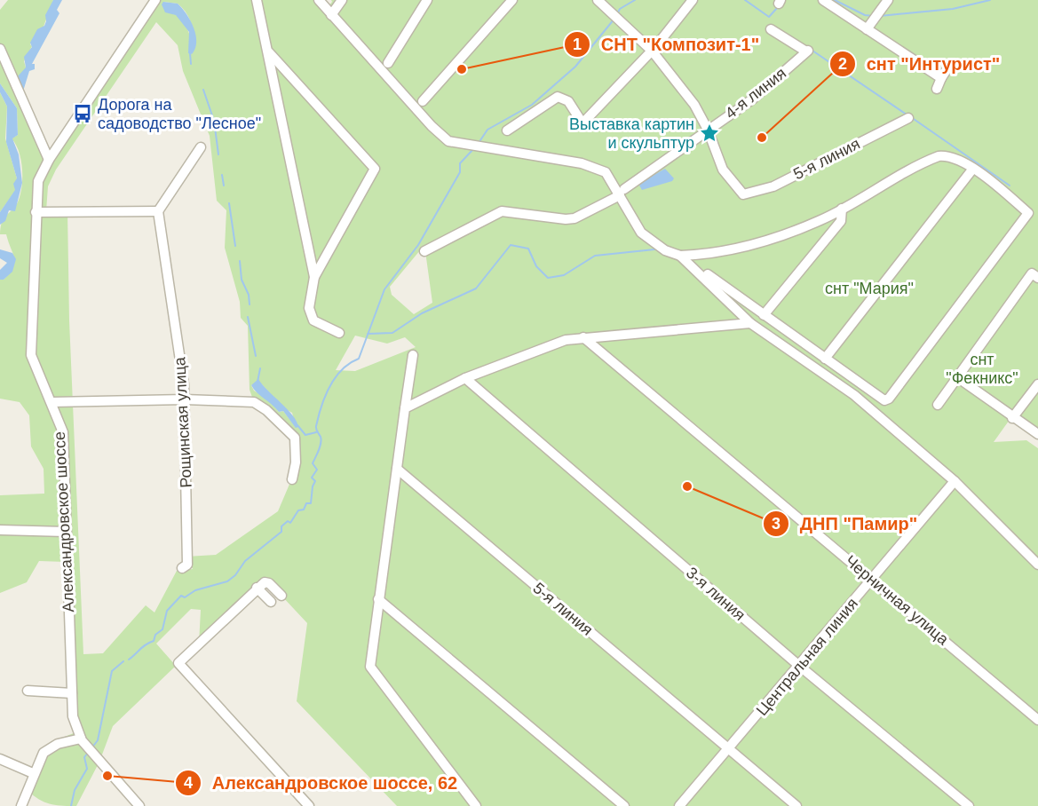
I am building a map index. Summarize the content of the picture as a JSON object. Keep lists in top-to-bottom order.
{
  "streets": {
    "street": [
      "4-я линия",
      "5-я линия",
      "Рощинская улица",
      "Александровское шоссе",
      "3-я линия",
      "Черничная улица",
      "Центральная линия"
    ]
  },
  "crossings": [
    ["4-я линия", "5-я линия"],
    ["5-я линия", "Центральная линия"],
    ["3-я линия", "Центральная линия"],
    ["Черничная улица", "Центральная линия"]
  ],
  "parks": ["снт \"Мария\"", "снт \"Фекникс\""],
  "places": {
    "other": [
      "СНТ \"Композит-1\"",
      "снт \"Интурист\"",
      "ДНП \"Памир\"",
      "Александровское шоссе, 62"
    ],
    "bus stop": ["Дорога на садоводство \"Лесное\""],
    "place": ["Выставка картин и скульптур"]
  }
}
